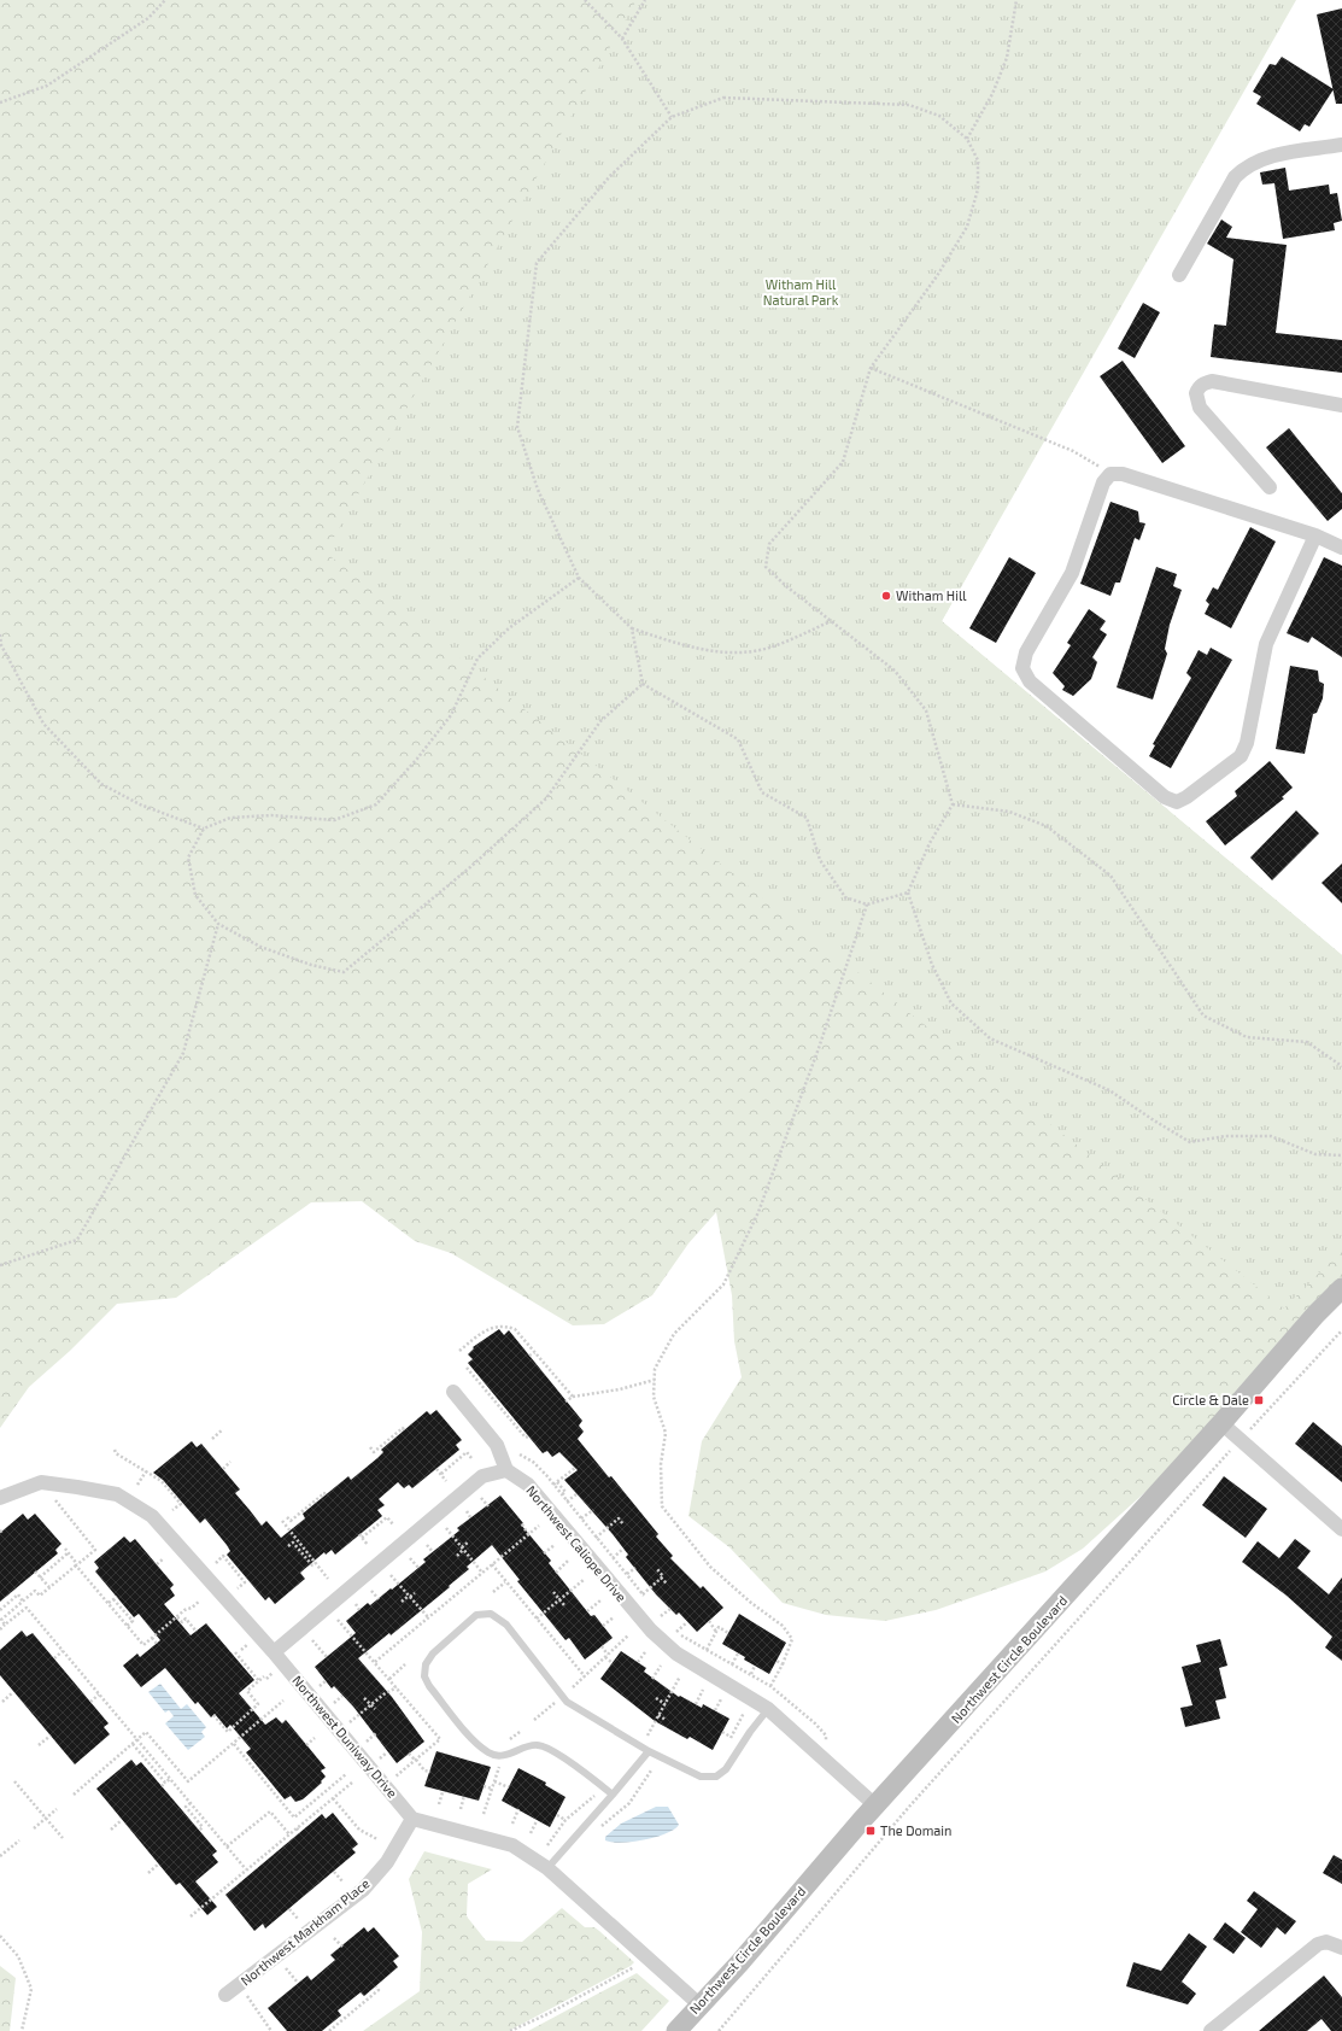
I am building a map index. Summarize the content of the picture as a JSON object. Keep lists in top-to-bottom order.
{
  "streets": {
    "main road": ["Northwest Circle Boulevard"],
    "street": ["Northwest Caliope Drive", "Northwest Duniway Drive", "Northwest Markham Place"]
  },
  "crossings": [
    ["Northwest Caliope Drive", "Northwest Circle Boulevard"],
    ["Northwest Duniway Drive", "Northwest Markham Place"]
  ],
  "parks": ["Witham Hill Natural Park"],
  "places": {
    "other": ["Witham Hill"],
    "transit": ["Circle & Dale", "The Domain"]
  }
}
